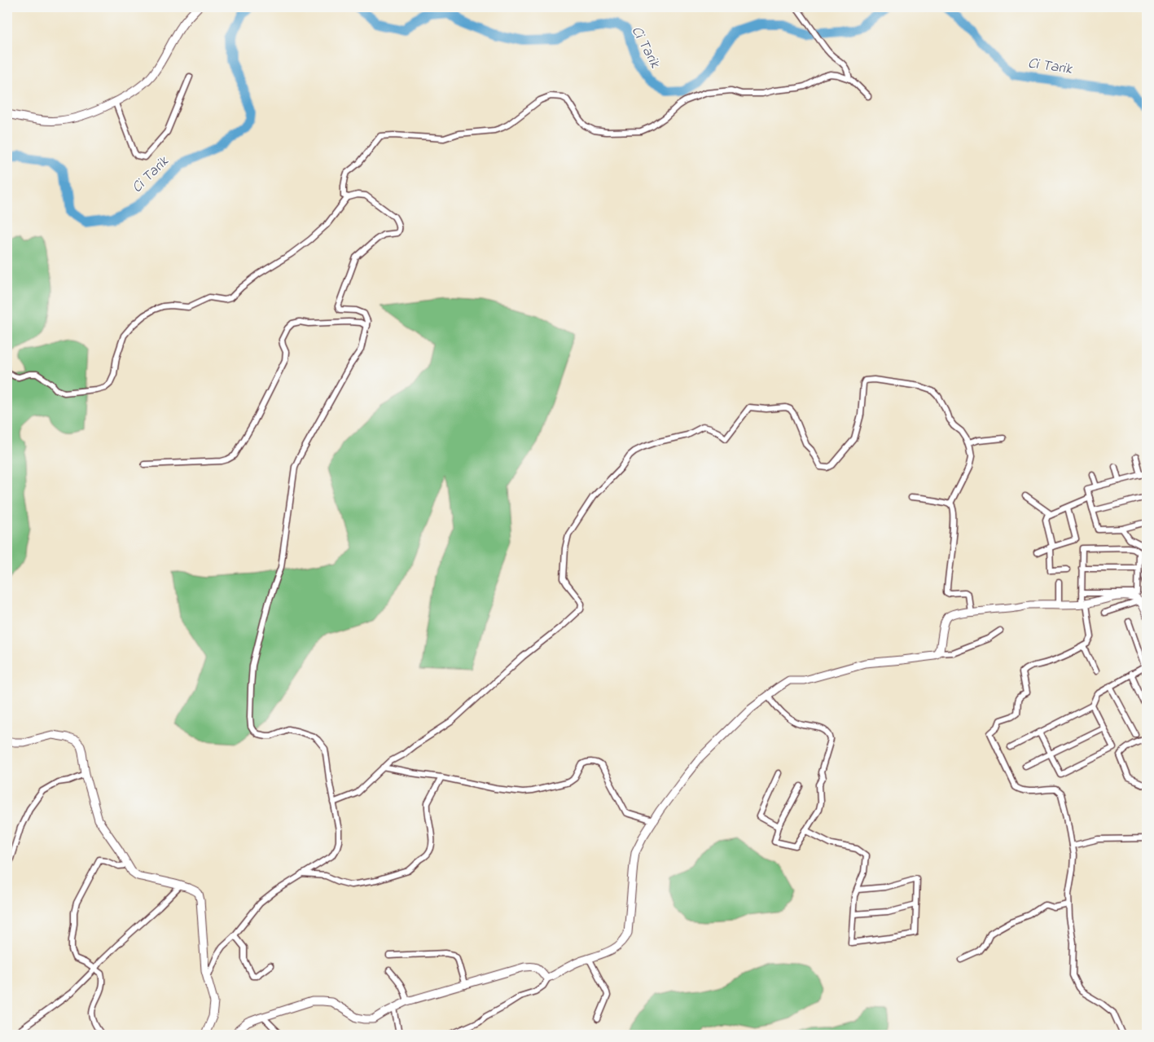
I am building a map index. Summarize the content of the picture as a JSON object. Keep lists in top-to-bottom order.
{
  "water": ["Ci Tarik"]
}
